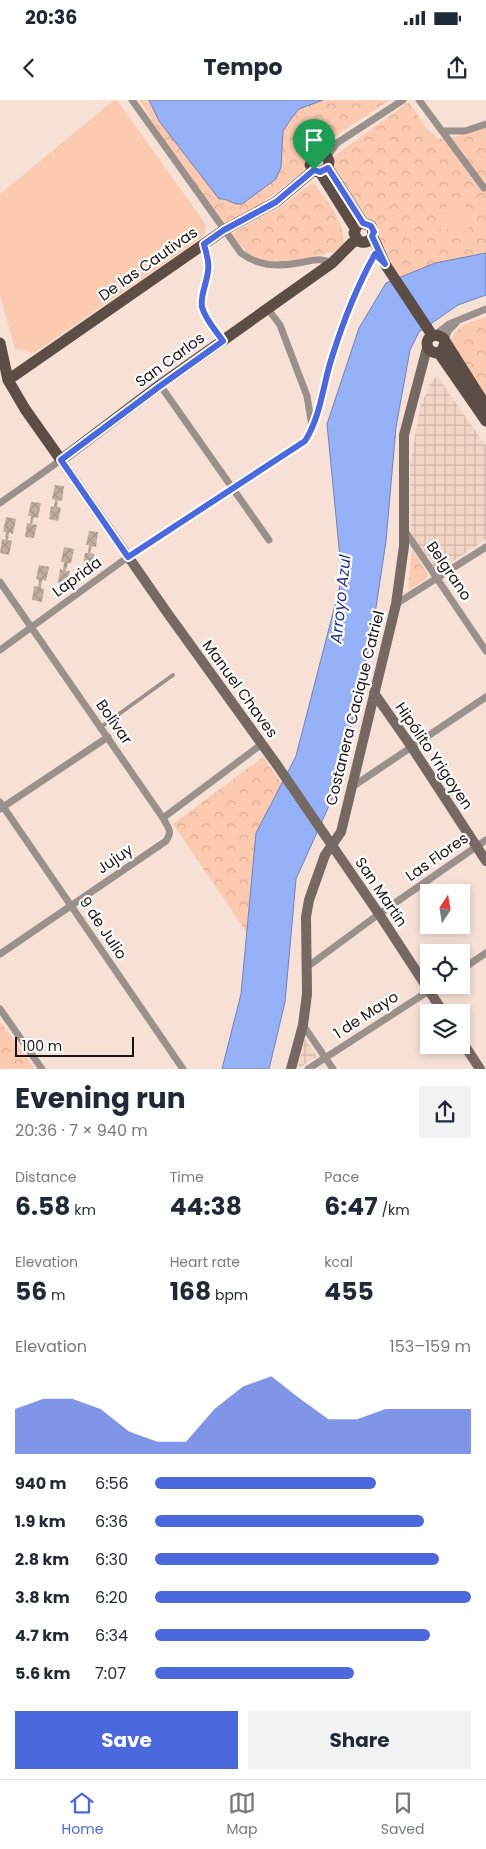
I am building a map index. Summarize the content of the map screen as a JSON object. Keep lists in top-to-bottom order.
{
  "streets": {
    "main road": ["De las Cautivas", "San Carlos"],
    "street": [
      "Belgrano",
      "Laprida",
      "Manuel Chaves",
      "Costanera Cacique Catriel",
      "Bolívar",
      "Hipólito Yrigoyen",
      "Las Flores",
      "Jujuy",
      "San Martín",
      "9 de Julio",
      "1 de Mayo"
    ]
  },
  "crossings": [
    ["San Carlos", "Manuel Chaves"],
    ["Belgrano", "Costanera Cacique Catriel"],
    ["Laprida", "Manuel Chaves"],
    ["Laprida", "Bolívar"],
    ["Manuel Chaves", "Costanera Cacique Catriel"],
    ["Manuel Chaves", "San Martín"],
    ["Costanera Cacique Catriel", "Hipólito Yrigoyen"],
    ["Costanera Cacique Catriel", "Las Flores"],
    ["Costanera Cacique Catriel", "San Martín"],
    ["Bolívar", "Jujuy"],
    ["Hipólito Yrigoyen", "Las Flores"],
    ["Las Flores", "San Martín"],
    ["Jujuy", "9 de Julio"]
  ],
  "water": ["Arroyo Azul"],
  "scale_bar": "100 m",
  "north": "top",
  "page": {
    "status": "20:36",
    "header": "Tempo",
    "scale": "100 m",
    "heading": ["Evening run", "20:36 · 7 × 940 m"],
    "stats": [
      ["Distance", "6.58 km"],
      ["Time", "44:38"],
      ["Pace", "6:47 /km"],
      ["Elevation", "56 m"],
      ["Heart rate", "168 bpm"],
      ["kcal", "455"]
    ],
    "chart": ["Elevation", "153–159 m"],
    "list": [
      {
        "name": "940 m",
        "note": "6:56"
      },
      {
        "name": "1.9 km",
        "note": "6:36"
      },
      {
        "name": "2.8 km",
        "note": "6:30"
      },
      {
        "name": "3.8 km",
        "note": "6:20"
      },
      {
        "name": "4.7 km",
        "note": "6:34"
      },
      {
        "name": "5.6 km",
        "note": "7:07"
      }
    ],
    "buttons": ["Save", "Share"],
    "tabs": ["Home", "Map", "Saved"]
  }
}
